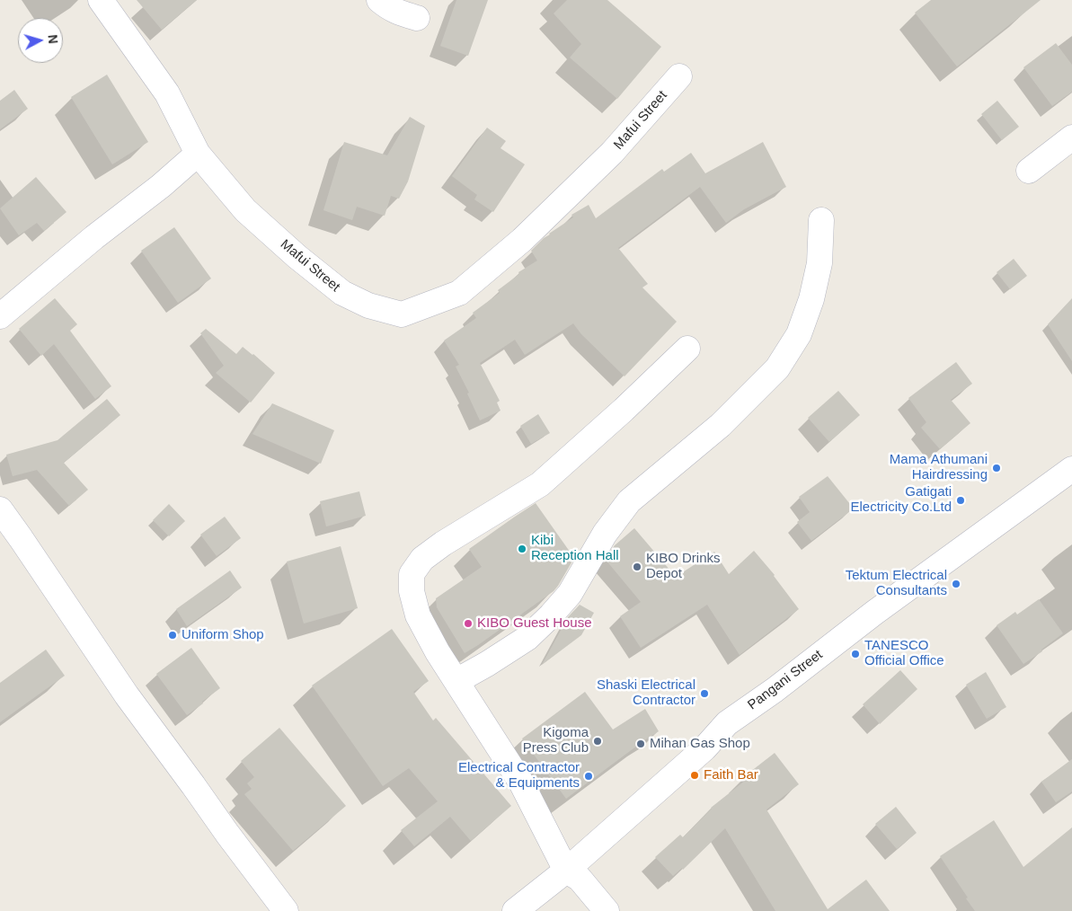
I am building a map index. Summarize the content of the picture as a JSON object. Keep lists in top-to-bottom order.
{
  "streets": {
    "street": ["Mafui Street", "Pangani Street"]
  },
  "places": [
    "Mama Athumani Hairdressing",
    "Gatigati Electricity Co.Ltd",
    "Kibi Reception Hall",
    "KIBO Drinks Depot",
    "Tektum Electrical Consultants",
    "KIBO Guest House",
    "Uniform Shop",
    "TANESCO Official Office",
    "Shaski Electrical Contractor",
    "Kigoma Press Club",
    "Mihan Gas Shop",
    "Faith Bar",
    "Electrical Contractor & Equipments"
  ],
  "north": "right"
}
